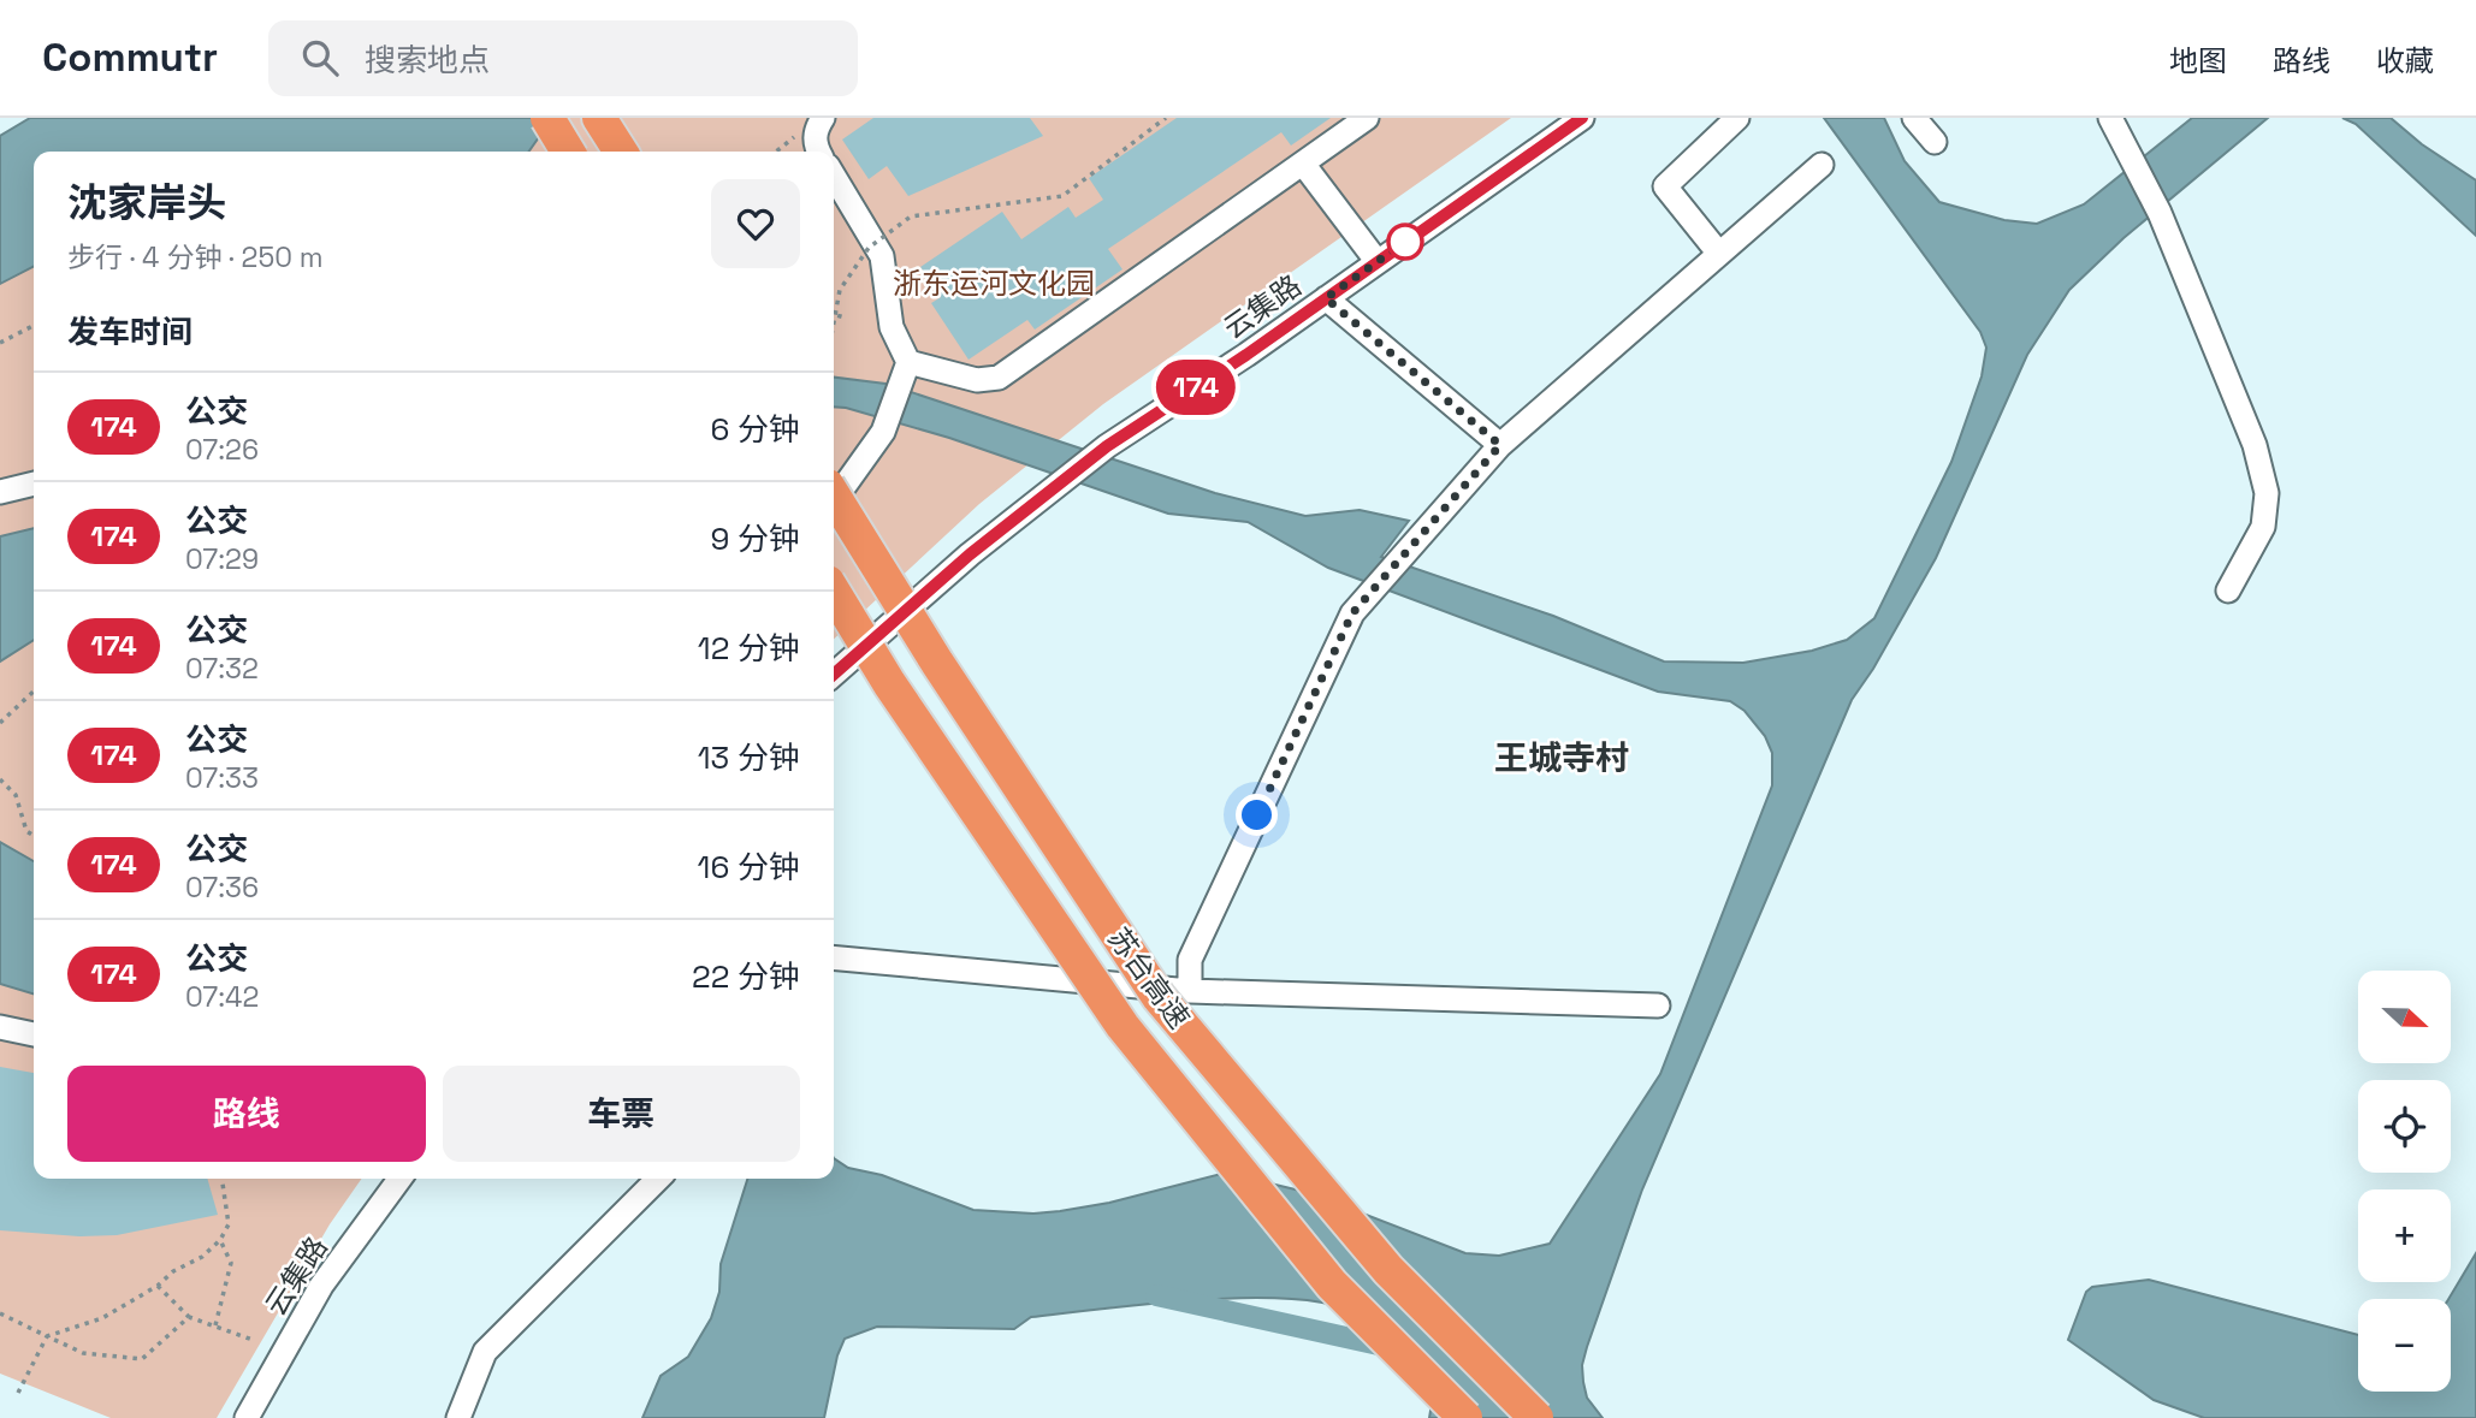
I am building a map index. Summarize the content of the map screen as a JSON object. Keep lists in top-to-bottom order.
{
  "streets": {
    "highway": ["苏台高速"],
    "street": ["云集路"]
  },
  "districts": ["王城寺村"],
  "parks": ["浙东运河文化园"],
  "lines": ["bus line 174"],
  "north": "right",
  "page": {
    "header": "Commutr",
    "search": "搜索地点",
    "nav": ["地图", "路线", "收藏"],
    "on_map": "174",
    "heading": [
      ["沈家岸头", "步行 · 4 分钟 · 250 m"],
      "发车时间"
    ],
    "list": [
      {
        "mark": "174",
        "name": "公交",
        "note": "07:26",
        "value": "6 分钟"
      },
      {
        "mark": "174",
        "name": "公交",
        "note": "07:29",
        "value": "9 分钟"
      },
      {
        "mark": "174",
        "name": "公交",
        "note": "07:32",
        "value": "12 分钟"
      },
      {
        "mark": "174",
        "name": "公交",
        "note": "07:33",
        "value": "13 分钟"
      },
      {
        "mark": "174",
        "name": "公交",
        "note": "07:36",
        "value": "16 分钟"
      },
      {
        "mark": "174",
        "name": "公交",
        "note": "07:42",
        "value": "22 分钟"
      }
    ],
    "map_buttons": ["+", "−"],
    "buttons": ["路线", "车票"]
  }
}
